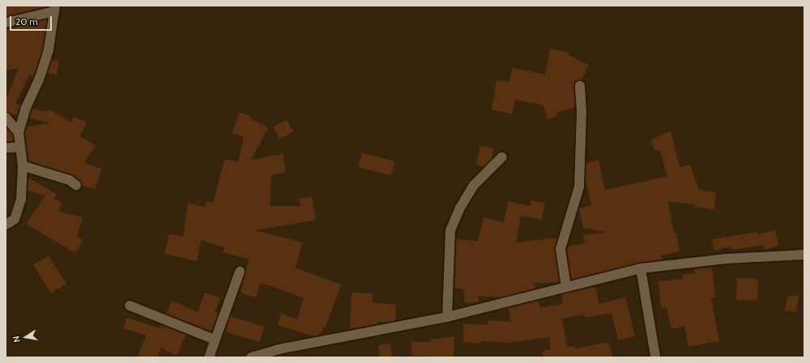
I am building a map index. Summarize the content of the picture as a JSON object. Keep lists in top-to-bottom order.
{
  "scale_bar": "20 m",
  "north": "left"
}
